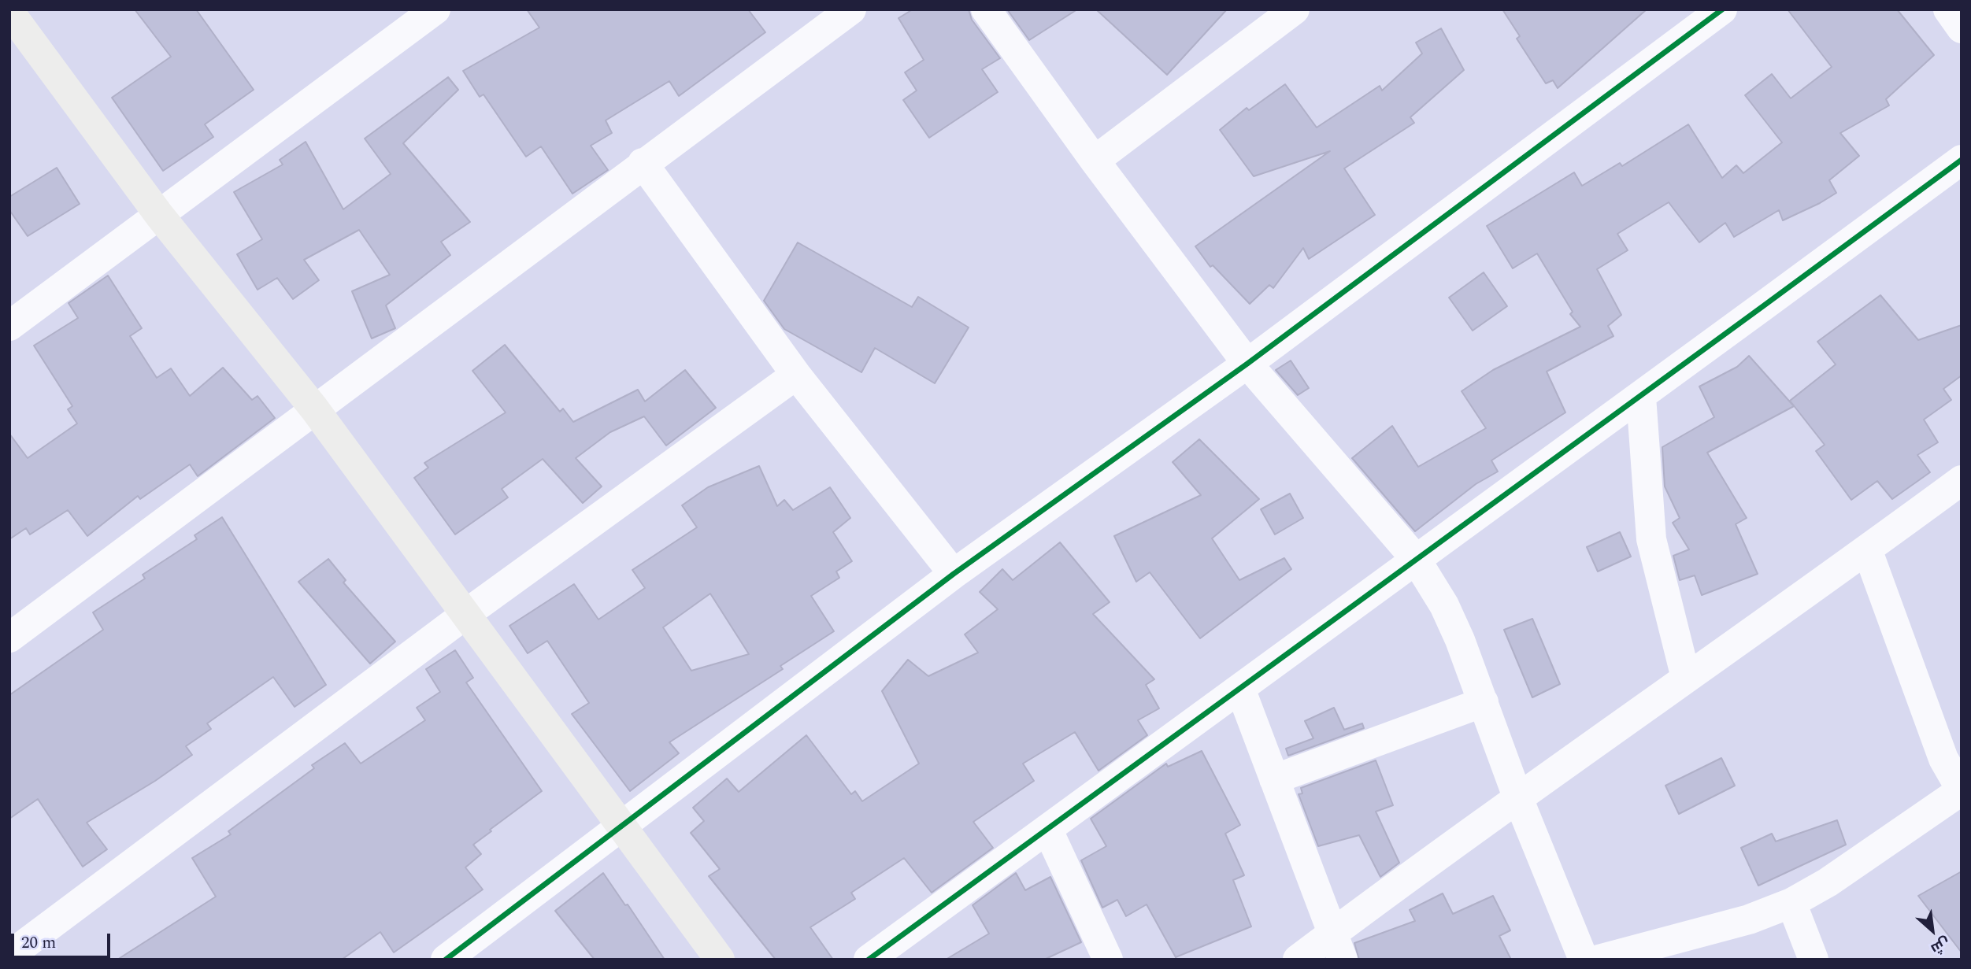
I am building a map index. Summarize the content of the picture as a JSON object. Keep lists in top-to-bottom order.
{
  "scale_bar": "20 m",
  "north": "bottom right"
}
